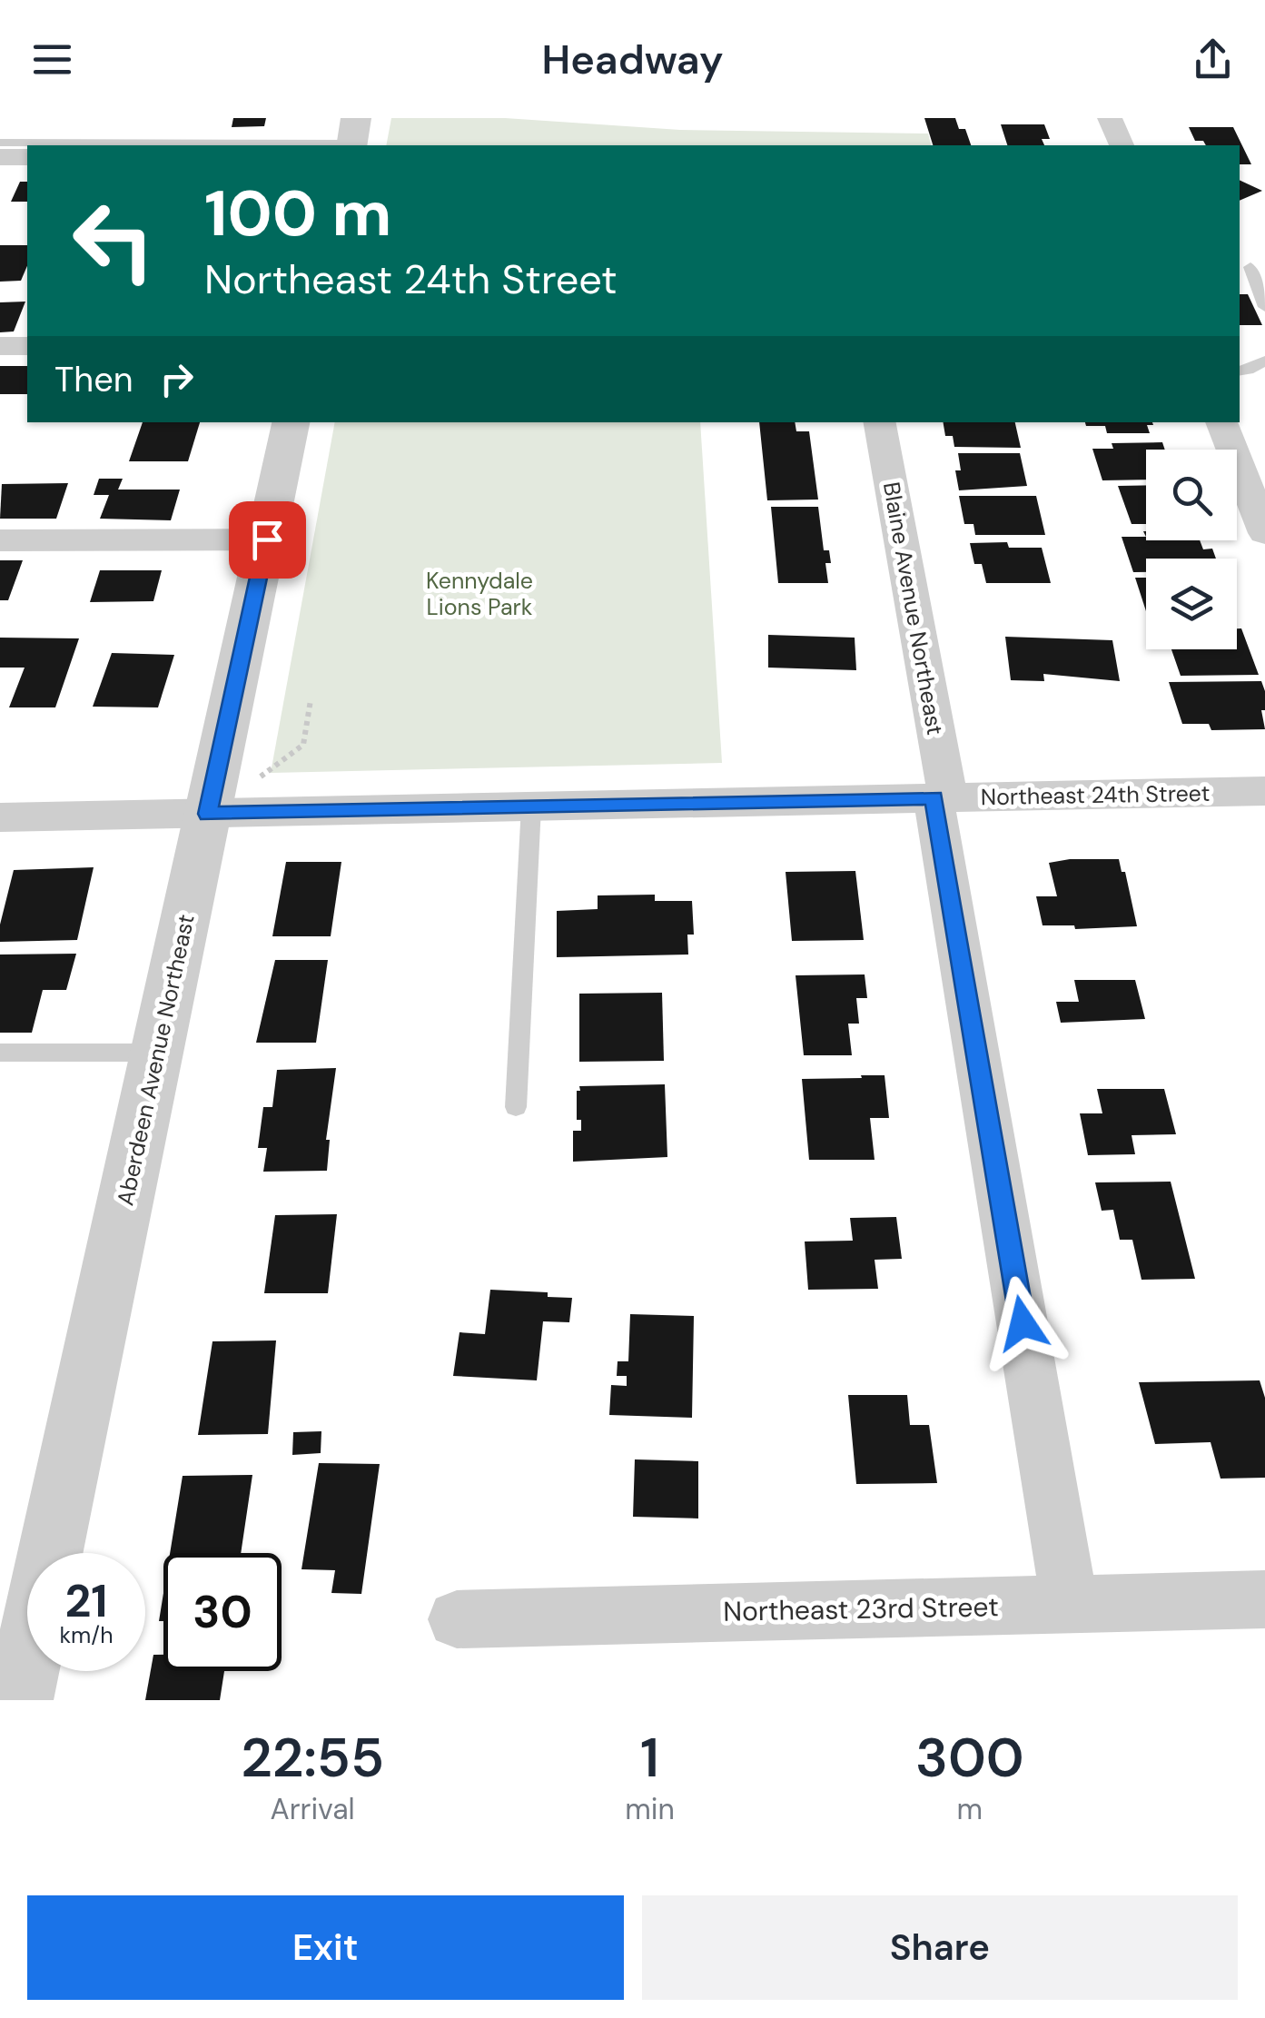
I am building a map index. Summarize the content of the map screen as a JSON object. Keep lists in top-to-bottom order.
{
  "streets": {
    "street": [
      "Blaine Avenue Northeast",
      "Northeast 24th Street",
      "Aberdeen Avenue Northeast",
      "Northeast 23rd Street"
    ]
  },
  "crossings": [
    ["Blaine Avenue Northeast", "Northeast 24th Street"],
    ["Blaine Avenue Northeast", "Northeast 23rd Street"],
    ["Northeast 24th Street", "Aberdeen Avenue Northeast"]
  ],
  "parks": ["Kennydale Lions Park"],
  "page": {
    "header": "Headway",
    "turn": ["100 m", "Northeast 24th Street"],
    "then": "Then",
    "speed": "21 km/h",
    "limit": "30",
    "eta": [
      "22:55",
      "Arrival",
      "1",
      "min",
      "300",
      "m"
    ],
    "buttons": ["Exit", "Share"]
  }
}
